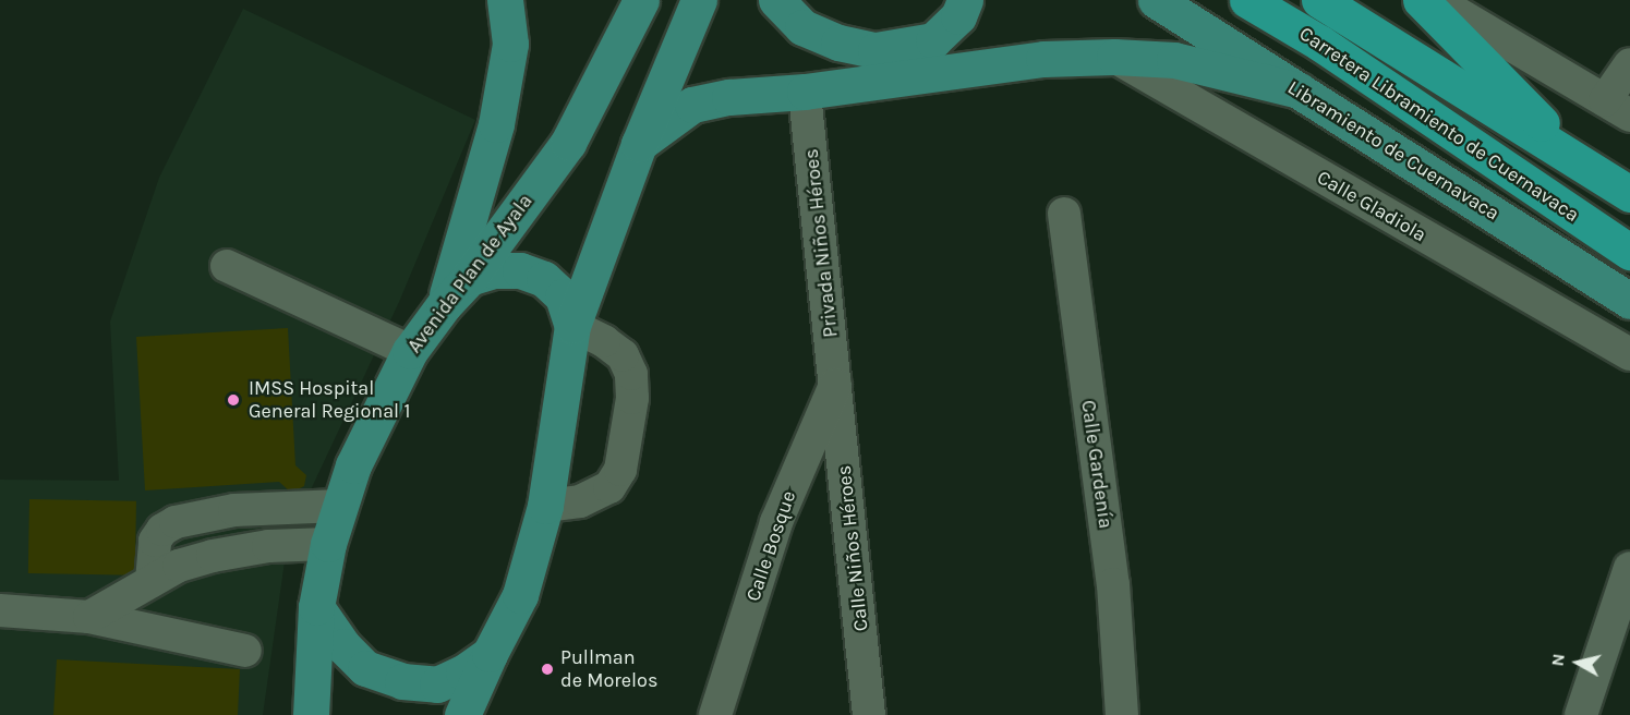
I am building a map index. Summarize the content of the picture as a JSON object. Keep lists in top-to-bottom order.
{
  "streets": {
    "highway": ["Carretera Libramiento de Cuernavaca"],
    "main road": ["Libramiento de Cuernavaca", "Avenida Plan de Ayala"],
    "street": [
      "Calle Gladiola",
      "Privada Niños Héroes",
      "Calle Gardenía",
      "Calle Bosque",
      "Calle Niños Héroes"
    ]
  },
  "crossings": [
    ["Privada Niños Héroes", "Calle Bosque"],
    ["Privada Niños Héroes", "Calle Niños Héroes"],
    ["Calle Bosque", "Calle Niños Héroes"]
  ],
  "places": ["IMSS Hospital General Regional 1", "Pullman de Morelos"],
  "north": "left"
}
